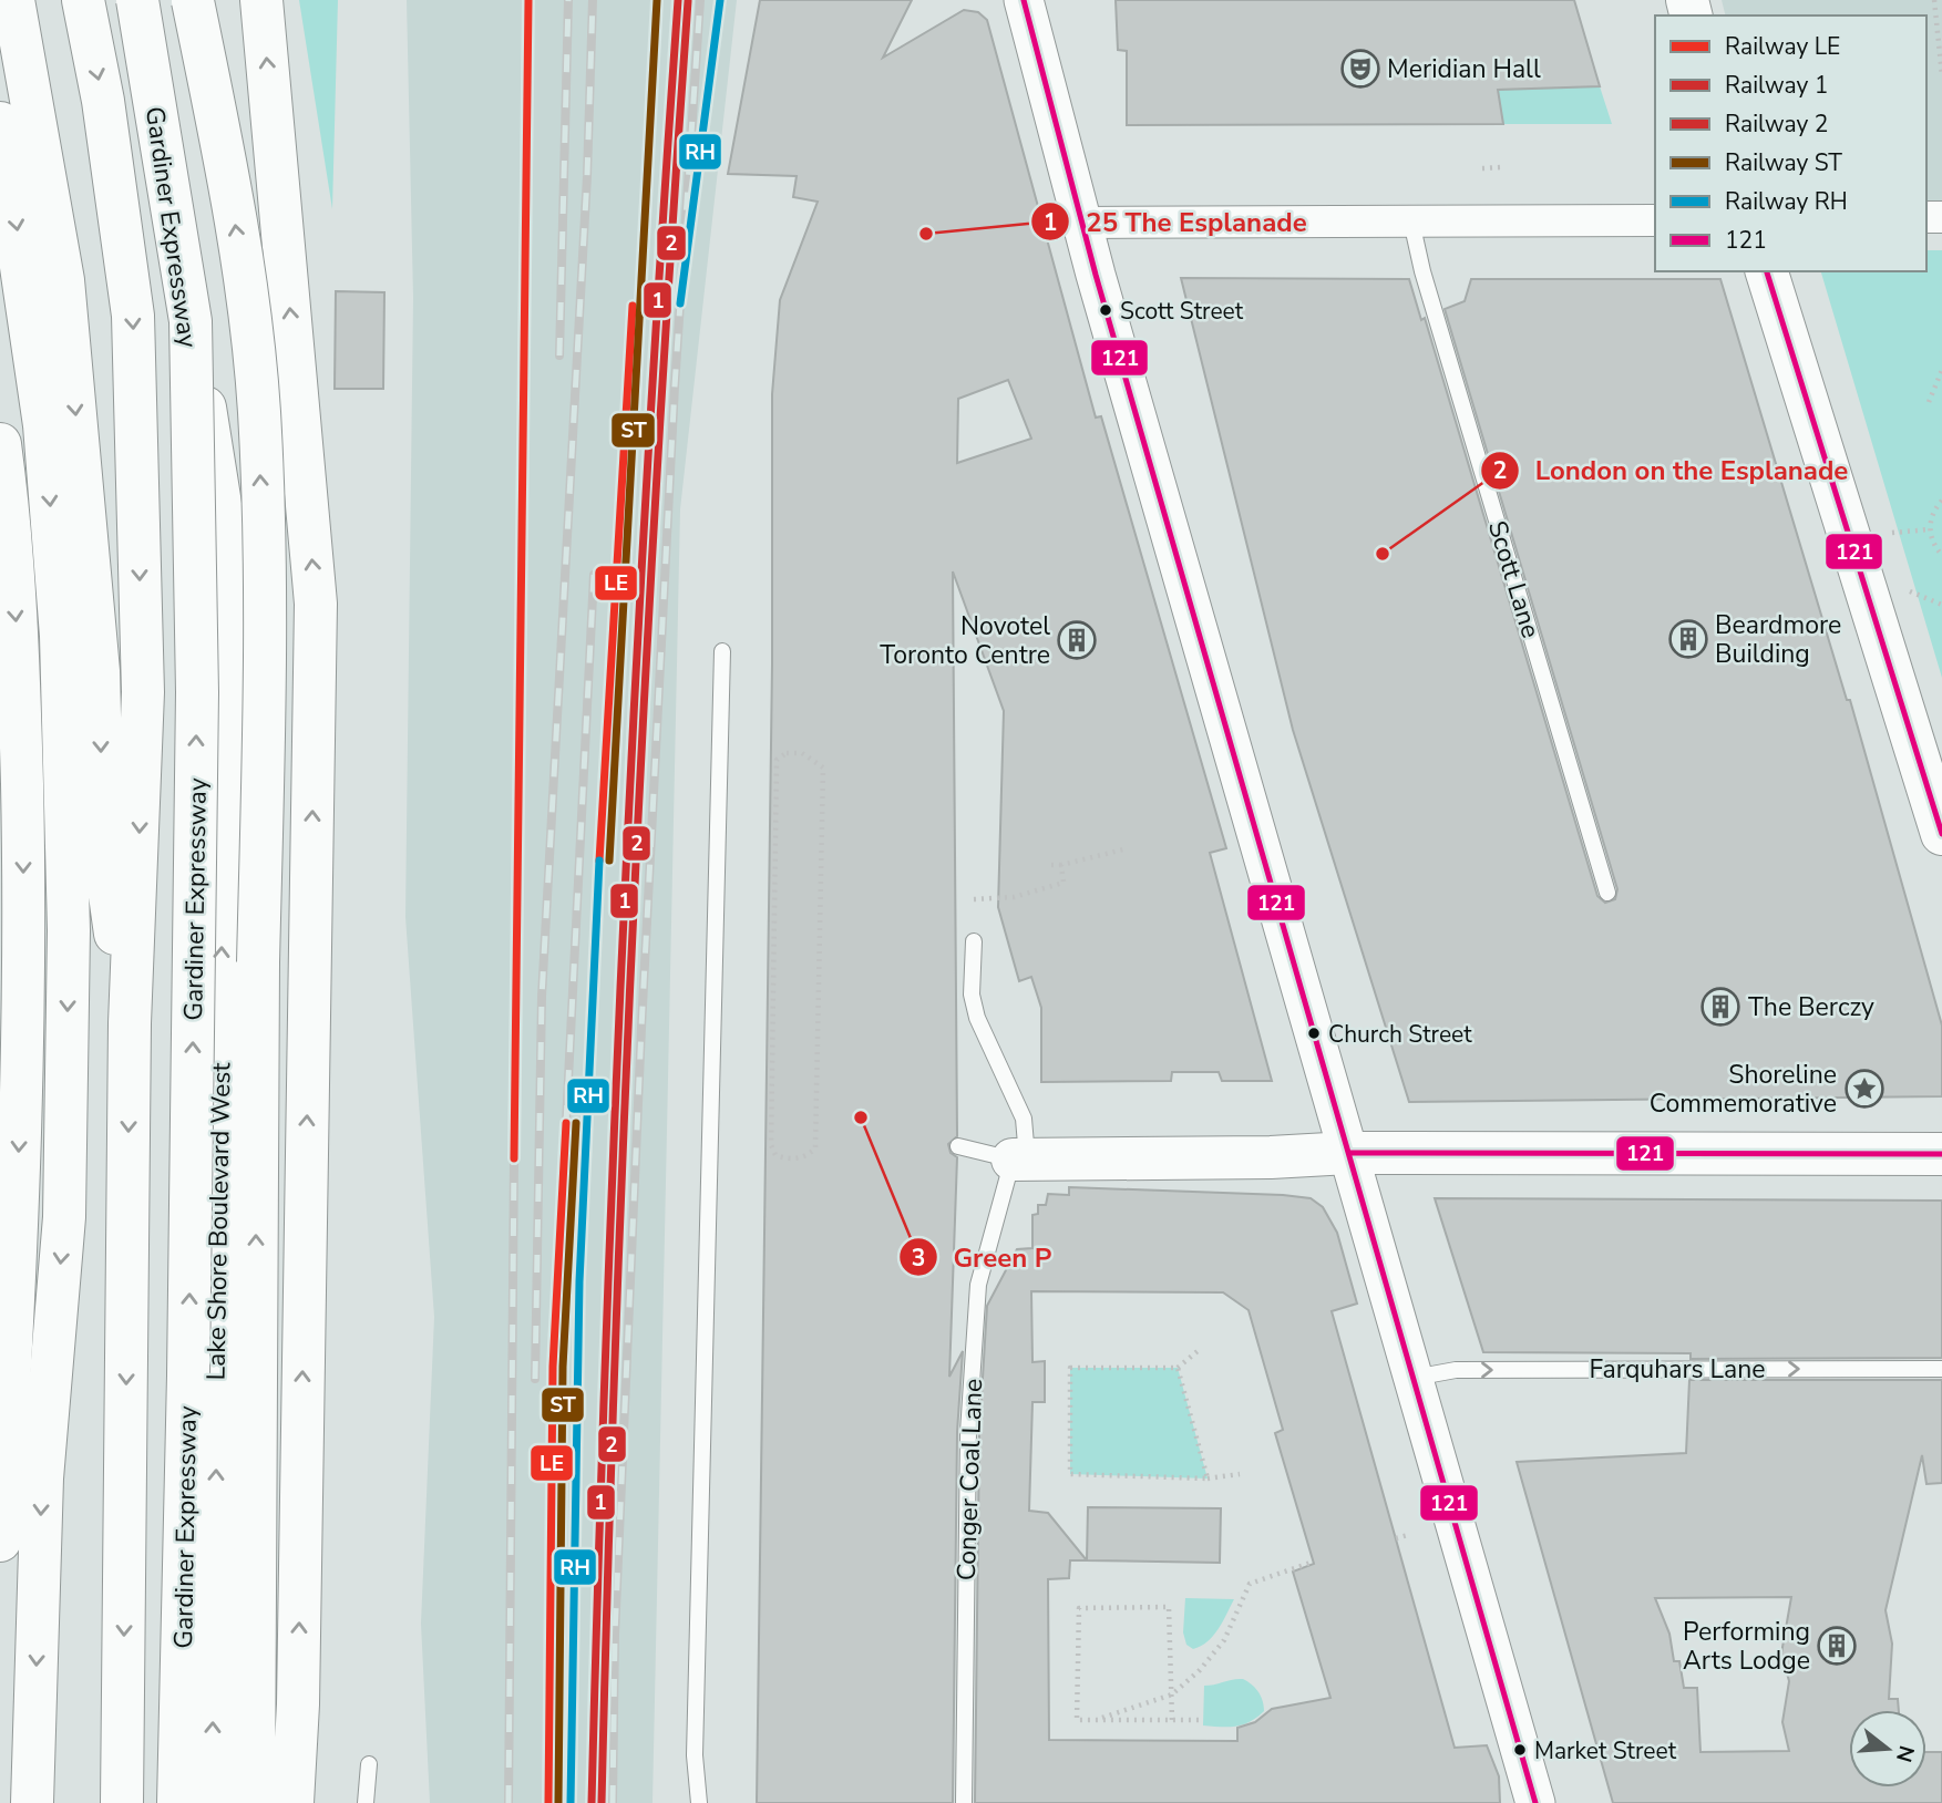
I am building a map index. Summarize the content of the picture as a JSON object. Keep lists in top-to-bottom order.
{
  "streets": {
    "main road": ["Gardiner Expressway", "Lake Shore Boulevard West"],
    "lane": ["Scott Lane", "Farquhars Lane", "Conger Coal Lane"]
  },
  "one_way": ["Farquhars Lane"],
  "places": {
    "theatre": ["Meridian Hall"],
    "other": [
      "25 The Esplanade",
      "Scott Street",
      "London on the Esplanade",
      "Church Street",
      "Green P",
      "Market Street"
    ],
    "building": [
      "Beardmore Building",
      "Novotel Toronto Centre",
      "The Berczy",
      "Performing Arts Lodge"
    ],
    "place": ["Shoreline Commemorative"]
  },
  "lines": [
    "rail line LE",
    "rail line 1",
    "rail line ST",
    "rail line RH",
    "transit line 121",
    "rail line 2"
  ],
  "legend": [
    "Railway LE",
    "Railway 1",
    "Railway 2",
    "Railway ST",
    "Railway RH",
    "121"
  ],
  "north": "right"
}
